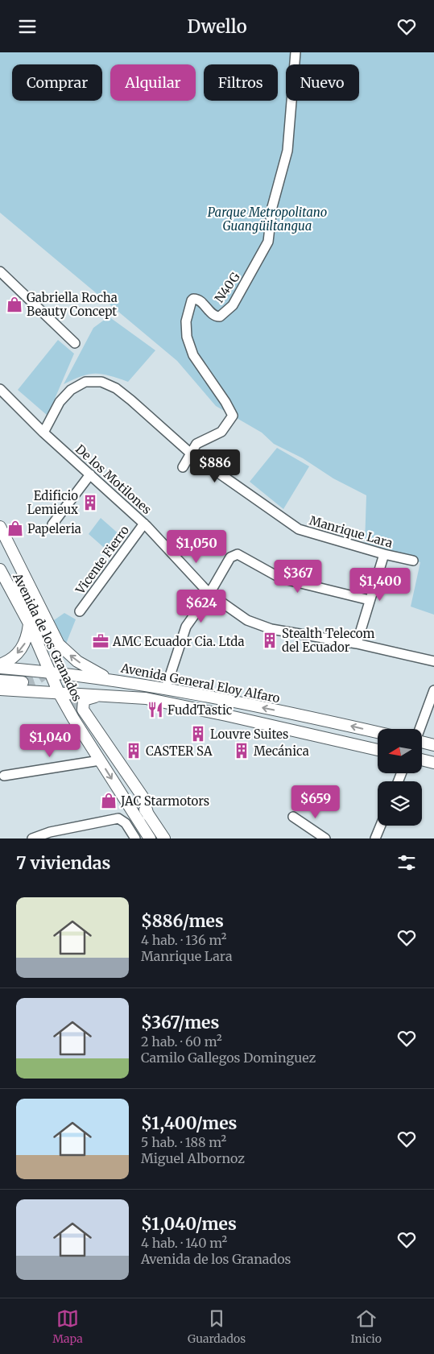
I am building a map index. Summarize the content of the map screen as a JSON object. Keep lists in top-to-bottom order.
{
  "streets": {
    "main road": ["Avenida de los Granados", "Avenida General Eloy Alfaro"],
    "street": [
      "N40G",
      "De los Motilones",
      "Manrique Lara",
      "Vicente Fierro"
    ]
  },
  "crossings": [
    ["N40G", "Manrique Lara"],
    ["De los Motilones", "Manrique Lara"],
    ["De los Motilones", "Vicente Fierro"],
    ["Avenida de los Granados", "Avenida General Eloy Alfaro"]
  ],
  "parks": ["Parque Metropolitano Guangüiltangua"],
  "places": {
    "shop": ["Gabriella Rocha Beauty Concept", "Papeleria", "JAC Starmotors"],
    "building": [
      "Edificio Lemieux",
      "Stealth Telecom del Ecuador",
      "Louvre Suites",
      "CASTER SA",
      "Mecánica"
    ],
    "office": ["AMC Ecuador Cia. Ltda"],
    "restaurant": ["FuddTastic"]
  },
  "north": "left",
  "page": {
    "header": "Dwello",
    "chip": [
      "Comprar",
      "Alquilar",
      "Filtros",
      "Nuevo"
    ],
    "price": [
      "$886",
      "$1,050",
      "$367",
      "$1,400",
      "$624",
      "$1,040",
      "$659"
    ],
    "heading": "7 viviendas",
    "list": [
      {
        "name": "$886/mes",
        "note": "4 hab. · 136 m² · Manrique Lara"
      },
      {
        "name": "$367/mes",
        "note": "2 hab. · 60 m² · Camilo Gallegos Dominguez"
      },
      {
        "name": "$1,400/mes",
        "note": "5 hab. · 188 m² · Miguel Albornoz"
      },
      {
        "name": "$1,040/mes",
        "note": "4 hab. · 140 m² · Avenida de los Granados"
      }
    ],
    "tabs": ["Mapa", "Guardados", "Inicio"]
  }
}
